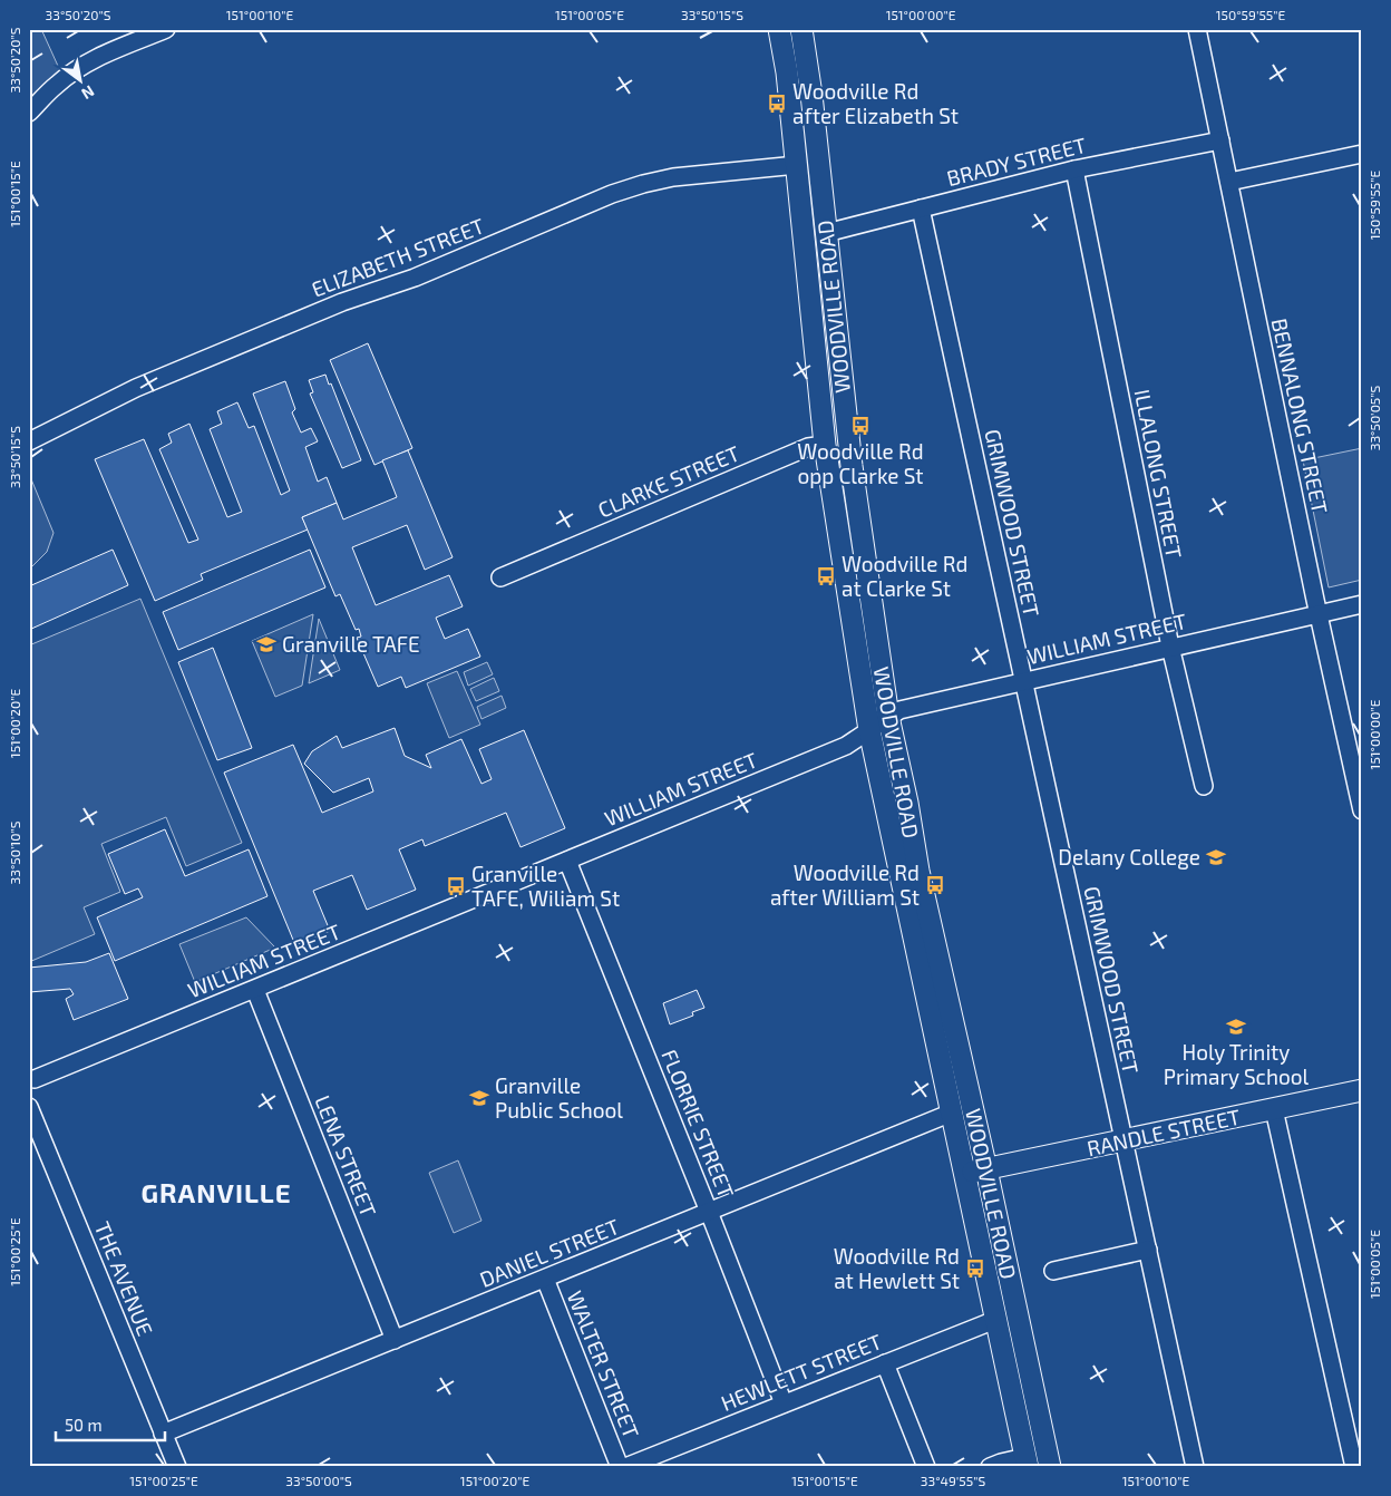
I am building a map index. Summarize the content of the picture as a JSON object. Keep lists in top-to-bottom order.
{
  "streets": {
    "main road": ["WOODVILLE ROAD", "RANDLE STREET"],
    "street": [
      "BRADY STREET",
      "ELIZABETH STREET",
      "BENNALONG STREET",
      "ILLALONG STREET",
      "CLARKE STREET",
      "GRIMWOOD STREET",
      "WILLIAM STREET",
      "FLORRIE STREET",
      "LENA STREET",
      "DANIEL STREET",
      "THE AVENUE",
      "WALTER STREET",
      "HEWLETT STREET"
    ]
  },
  "crossings": [
    ["BRADY STREET", "WOODVILLE ROAD"],
    ["BRADY STREET", "BENNALONG STREET"],
    ["BRADY STREET", "ILLALONG STREET"],
    ["BRADY STREET", "GRIMWOOD STREET"],
    ["ELIZABETH STREET", "WOODVILLE ROAD"],
    ["WOODVILLE ROAD", "CLARKE STREET"],
    ["WOODVILLE ROAD", "WILLIAM STREET"],
    ["WOODVILLE ROAD", "RANDLE STREET"],
    ["WOODVILLE ROAD", "DANIEL STREET"],
    ["WOODVILLE ROAD", "HEWLETT STREET"],
    ["BENNALONG STREET", "WILLIAM STREET"],
    ["ILLALONG STREET", "WILLIAM STREET"],
    ["GRIMWOOD STREET", "WILLIAM STREET"],
    ["GRIMWOOD STREET", "RANDLE STREET"],
    ["WILLIAM STREET", "FLORRIE STREET"],
    ["WILLIAM STREET", "LENA STREET"],
    ["FLORRIE STREET", "DANIEL STREET"],
    ["FLORRIE STREET", "HEWLETT STREET"],
    ["LENA STREET", "DANIEL STREET"],
    ["DANIEL STREET", "THE AVENUE"],
    ["DANIEL STREET", "WALTER STREET"]
  ],
  "districts": ["GRANVILLE"],
  "places": {
    "bus stop": [
      "Woodville Rd after Elizabeth St",
      "Woodville Rd opp Clarke St",
      "Woodville Rd at Clarke St",
      "Woodville Rd after William St",
      "Granville TAFE, Wiliam St",
      "Woodville Rd at Hewlett St"
    ],
    "school or university": [
      "Granville TAFE",
      "Delany College",
      "Holy Trinity Primary School",
      "Granville Public School"
    ]
  },
  "scale_bar": "50 m",
  "north": "bottom right",
  "coordinates": [
    "33°50'20\"S",
    "151°00'10\"E",
    "151°00'05\"E",
    "33°50'15\"S",
    "151°00'00\"E",
    "150°59'55\"E",
    "151°00'15\"E",
    "33°50'05\"S",
    "151°00'20\"E",
    "33°50'10\"S",
    "151°00'25\"E",
    "33°50'00\"S",
    "33°49'55\"S"
  ]
}
